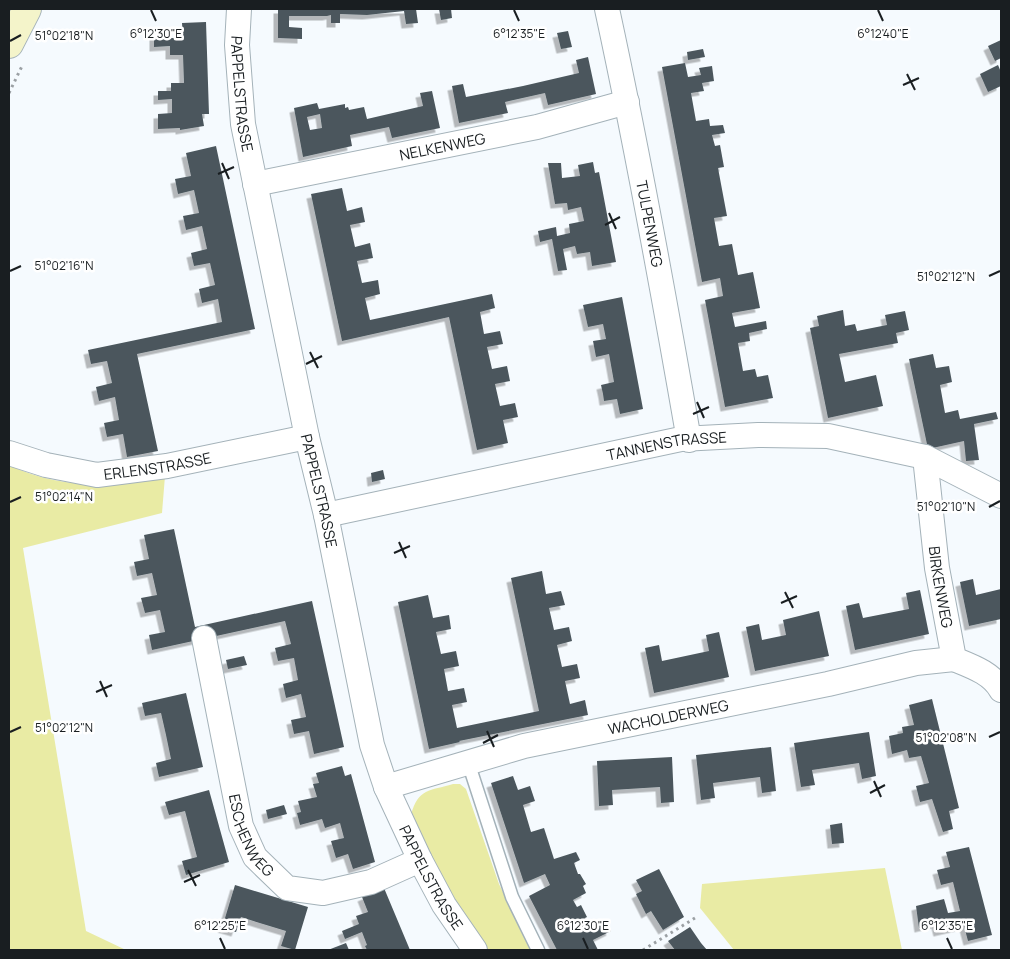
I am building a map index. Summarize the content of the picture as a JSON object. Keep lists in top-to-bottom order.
{
  "streets": {
    "street": [
      "PAPPELSTRASSE",
      "NELKENWEG",
      "TULPENWEG",
      "TANNENSTRASSE",
      "ERLENSTRASSE",
      "BIRKENWEG",
      "WACHOLDERWEG",
      "ESCHENWEG"
    ]
  },
  "crossings": [
    ["PAPPELSTRASSE", "NELKENWEG"],
    ["PAPPELSTRASSE", "TANNENSTRASSE"],
    ["PAPPELSTRASSE", "ERLENSTRASSE"],
    ["PAPPELSTRASSE", "WACHOLDERWEG"],
    ["PAPPELSTRASSE", "ESCHENWEG"],
    ["NELKENWEG", "TULPENWEG"],
    ["TULPENWEG", "TANNENSTRASSE"],
    ["TANNENSTRASSE", "BIRKENWEG"],
    ["BIRKENWEG", "WACHOLDERWEG"]
  ],
  "coordinates": [
    "6°12'30\"E",
    "6°12'35\"E",
    "6°12'40\"E",
    "51°02'18\"N",
    "51°02'16\"N",
    "51°02'12\"N",
    "51°02'14\"N",
    "51°02'10\"N",
    "51°02'08\"N",
    "6°12'25\"E"
  ]
}
